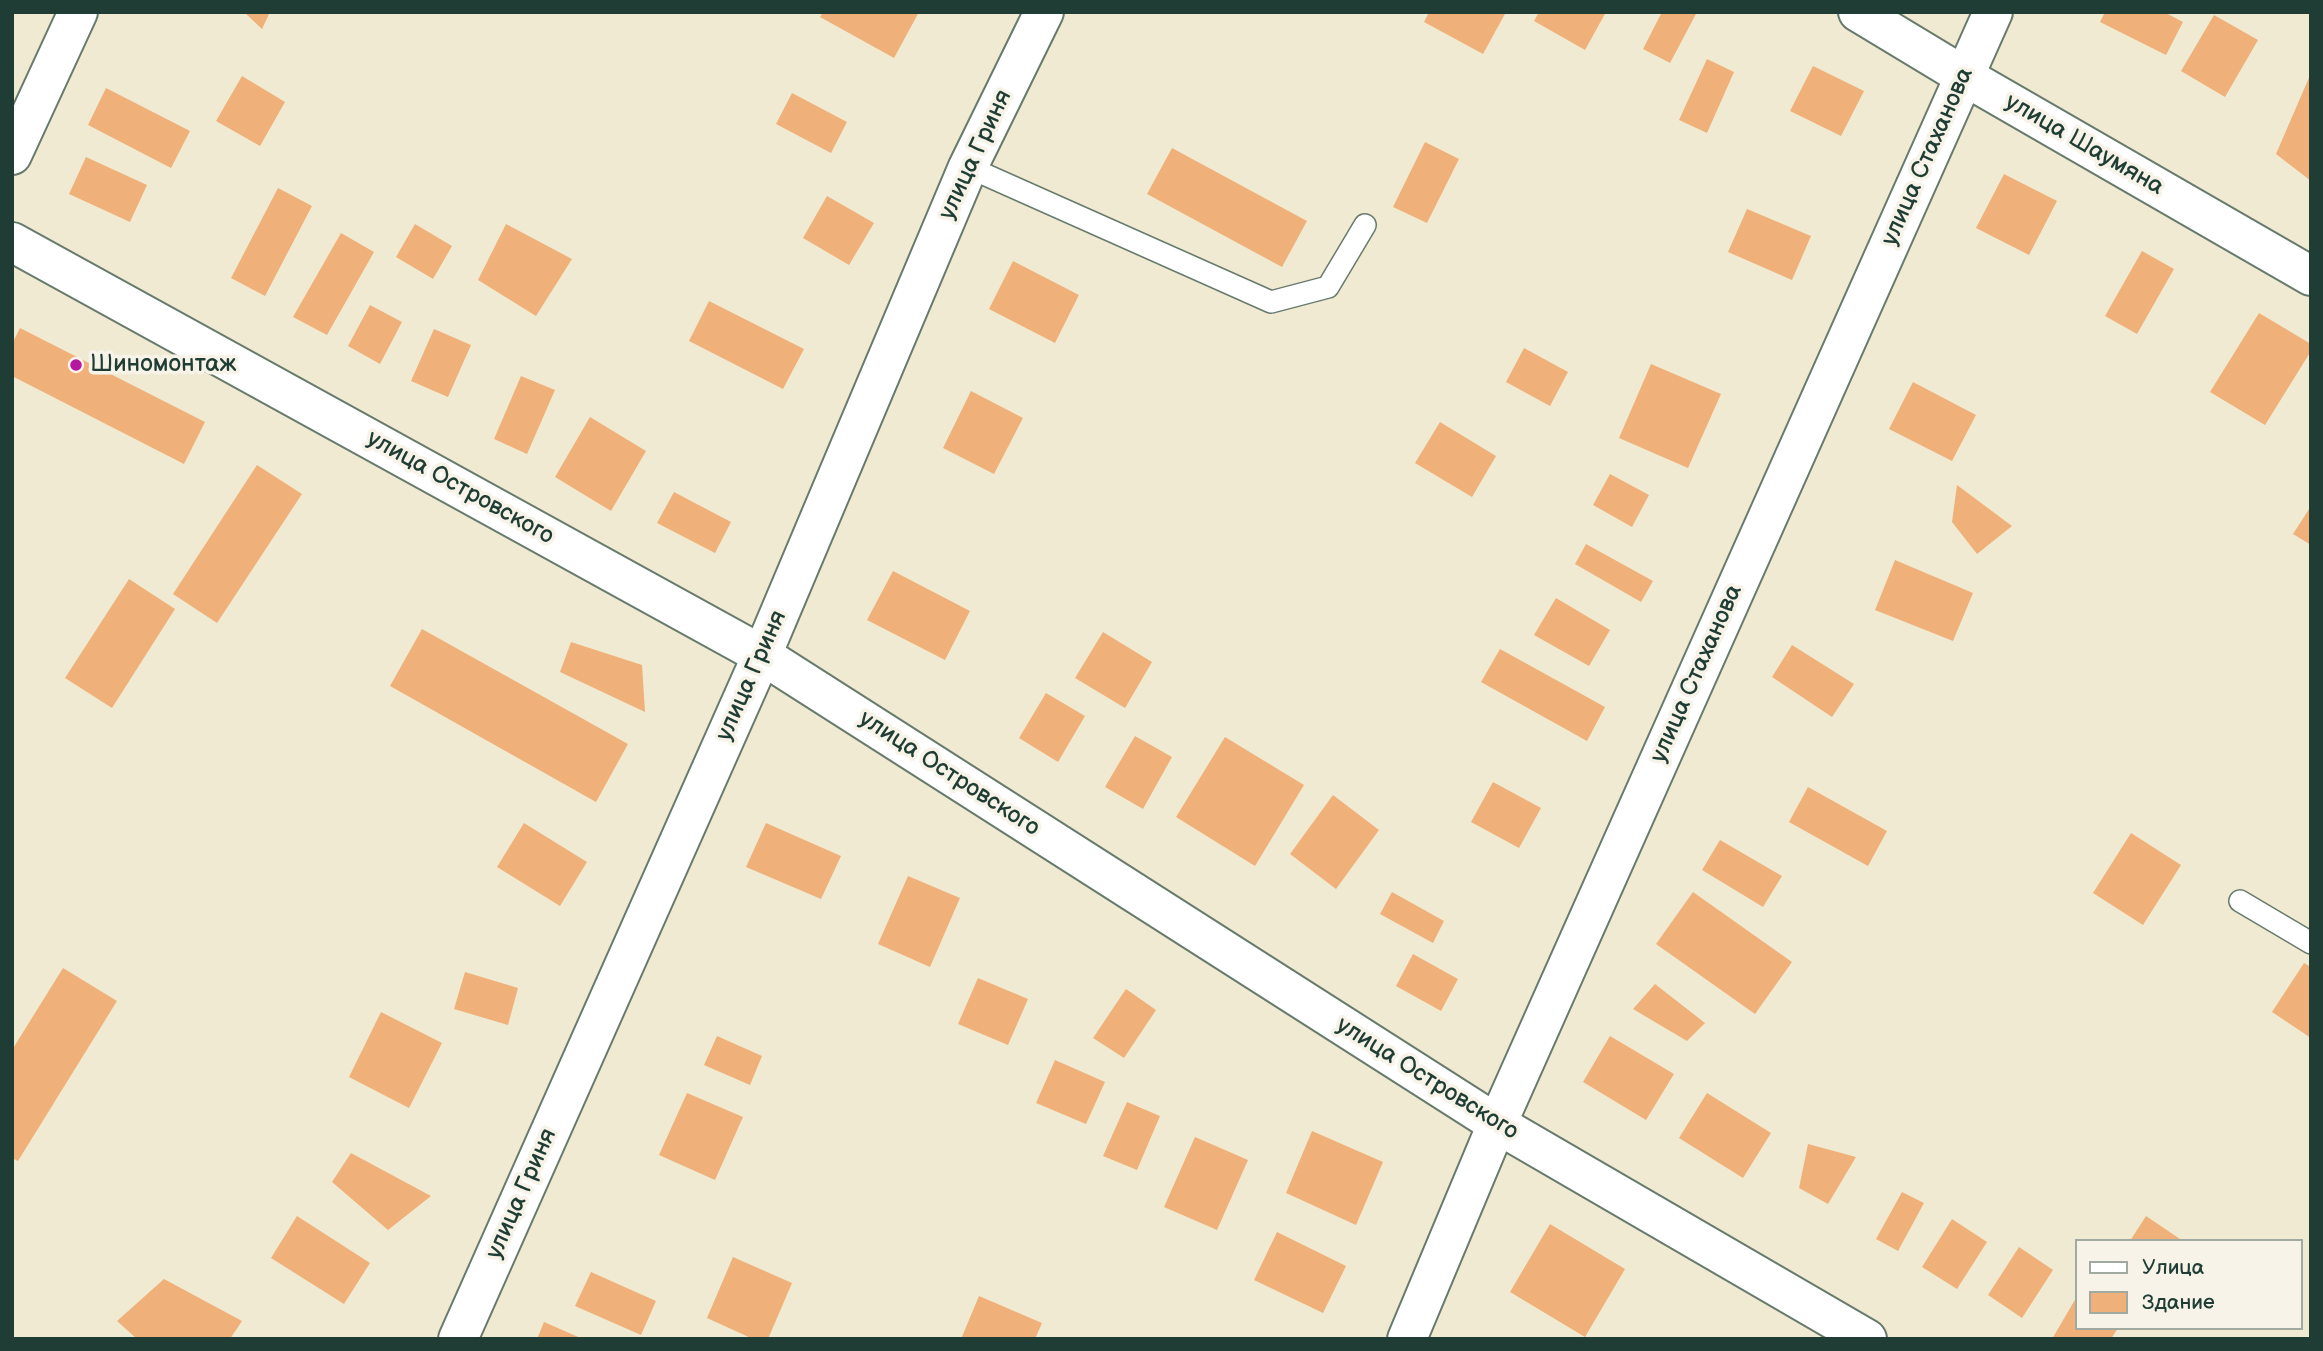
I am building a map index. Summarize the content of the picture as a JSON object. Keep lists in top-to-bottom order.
{
  "streets": {
    "street": [
      "улица Шаумяна",
      "улица Гриня",
      "улица Стаханова",
      "улица Островского"
    ]
  },
  "crossings": [
    ["улица Шаумяна", "улица Стаханова"],
    ["улица Гриня", "улица Островского"],
    ["улица Стаханова", "улица Островского"]
  ],
  "places": ["Шиномонтаж"],
  "legend": ["Улица", "Здание"]
}
